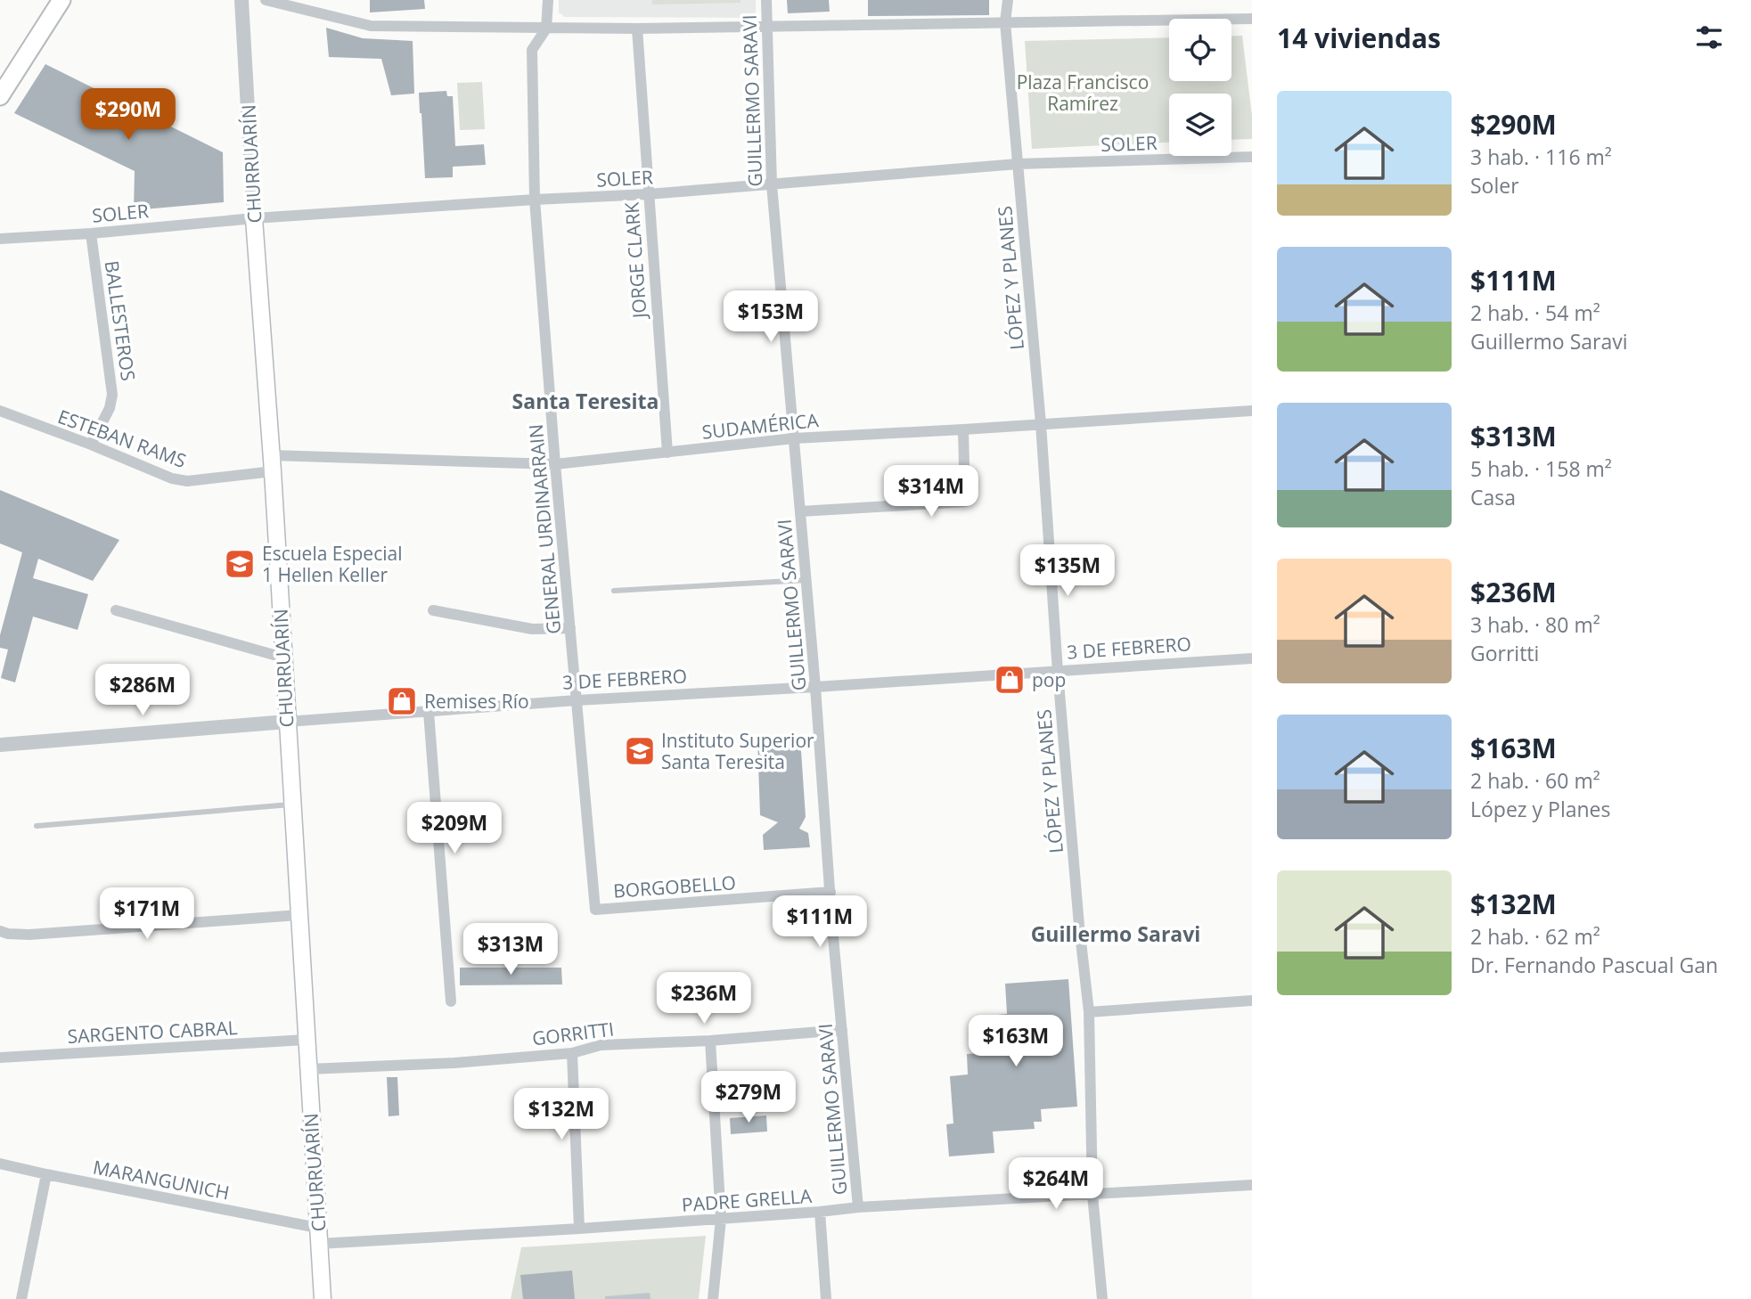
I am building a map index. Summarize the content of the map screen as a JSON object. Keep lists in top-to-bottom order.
{
  "streets": {
    "main road": ["CHURRUARÍN"],
    "street": [
      "GUILLERMO SARAVI",
      "SOLER",
      "JORGE CLARK",
      "LÓPEZ Y PLANES",
      "BALLESTEROS",
      "SUDAMÉRICA",
      "ESTEBAN RAMS",
      "GENERAL URDINARRAIN",
      "3 DE FEBRERO",
      "BORGOBELLO",
      "SARGENTO CABRAL",
      "GORRITTI",
      "MARANGUNICH",
      "PADRE GRELLA"
    ]
  },
  "crossings": [
    ["GUILLERMO SARAVI", "SOLER"],
    ["GUILLERMO SARAVI", "SUDAMÉRICA"],
    ["GUILLERMO SARAVI", "3 DE FEBRERO"],
    ["GUILLERMO SARAVI", "BORGOBELLO"],
    ["GUILLERMO SARAVI", "GORRITTI"],
    ["GUILLERMO SARAVI", "PADRE GRELLA"],
    ["SOLER", "CHURRUARÍN"],
    ["SOLER", "JORGE CLARK"],
    ["SOLER", "LÓPEZ Y PLANES"],
    ["SOLER", "BALLESTEROS"],
    ["SOLER", "GENERAL URDINARRAIN"],
    ["CHURRUARÍN", "SUDAMÉRICA"],
    ["CHURRUARÍN", "ESTEBAN RAMS"],
    ["CHURRUARÍN", "3 DE FEBRERO"],
    ["CHURRUARÍN", "SARGENTO CABRAL"],
    ["CHURRUARÍN", "GORRITTI"],
    ["CHURRUARÍN", "MARANGUNICH"],
    ["CHURRUARÍN", "PADRE GRELLA"],
    ["JORGE CLARK", "SUDAMÉRICA"],
    ["LÓPEZ Y PLANES", "SUDAMÉRICA"],
    ["LÓPEZ Y PLANES", "3 DE FEBRERO"],
    ["LÓPEZ Y PLANES", "PADRE GRELLA"],
    ["BALLESTEROS", "ESTEBAN RAMS"],
    ["SUDAMÉRICA", "ESTEBAN RAMS"],
    ["SUDAMÉRICA", "GENERAL URDINARRAIN"],
    ["GENERAL URDINARRAIN", "3 DE FEBRERO"],
    ["GENERAL URDINARRAIN", "BORGOBELLO"],
    ["MARANGUNICH", "PADRE GRELLA"]
  ],
  "districts": ["Santa Teresita", "Guillermo Saravi"],
  "parks": ["Plaza Francisco Ramírez"],
  "places": {
    "school or university": ["Escuela Especial 1 Hellen Keller", "Instituto Superior Santa Teresita"],
    "shop": ["pop", "Remises Río"]
  },
  "page": {
    "heading": "14 viviendas",
    "list": [
      {
        "name": "$290M",
        "note": "3 hab. · 116 m² · Soler"
      },
      {
        "name": "$111M",
        "note": "2 hab. · 54 m² · Guillermo Saravi"
      },
      {
        "name": "$313M",
        "note": "5 hab. · 158 m² · Casa"
      },
      {
        "name": "$236M",
        "note": "3 hab. · 80 m² · Gorritti"
      },
      {
        "name": "$163M",
        "note": "2 hab. · 60 m² · López y Planes"
      },
      {
        "name": "$132M",
        "note": "2 hab. · 62 m² · Dr. Fernando Pascual Gan"
      }
    ],
    "price": [
      "$290M",
      "$153M",
      "$314M",
      "$135M",
      "$286M",
      "$209M",
      "$171M",
      "$111M",
      "$313M",
      "$236M",
      "$163M",
      "$279M",
      "$132M",
      "$264M"
    ]
  }
}
